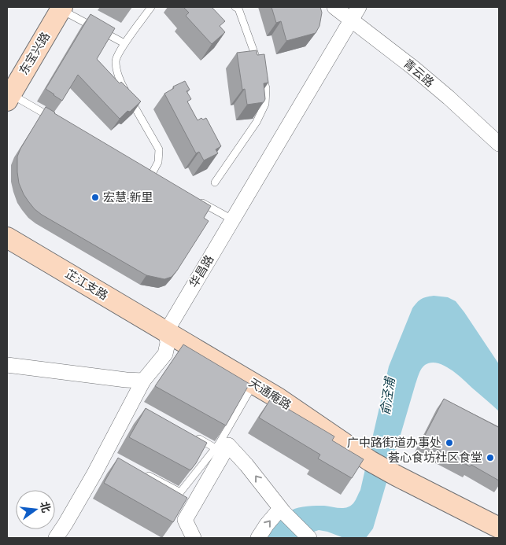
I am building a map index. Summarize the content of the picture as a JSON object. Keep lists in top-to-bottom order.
{
  "streets": {
    "street": [
      "东宝兴路",
      "青云路",
      "华昌路",
      "芷江支路",
      "天通庵路"
    ]
  },
  "crossings": [
    ["青云路", "华昌路"],
    ["华昌路", "芷江支路"],
    ["华昌路", "天通庵路"],
    ["芷江支路", "天通庵路"]
  ],
  "water": ["俞泾浦"],
  "places": ["宏慧·新里", "广中路街道办事处", "荟心食坊社区食堂"],
  "north": "right"
}
